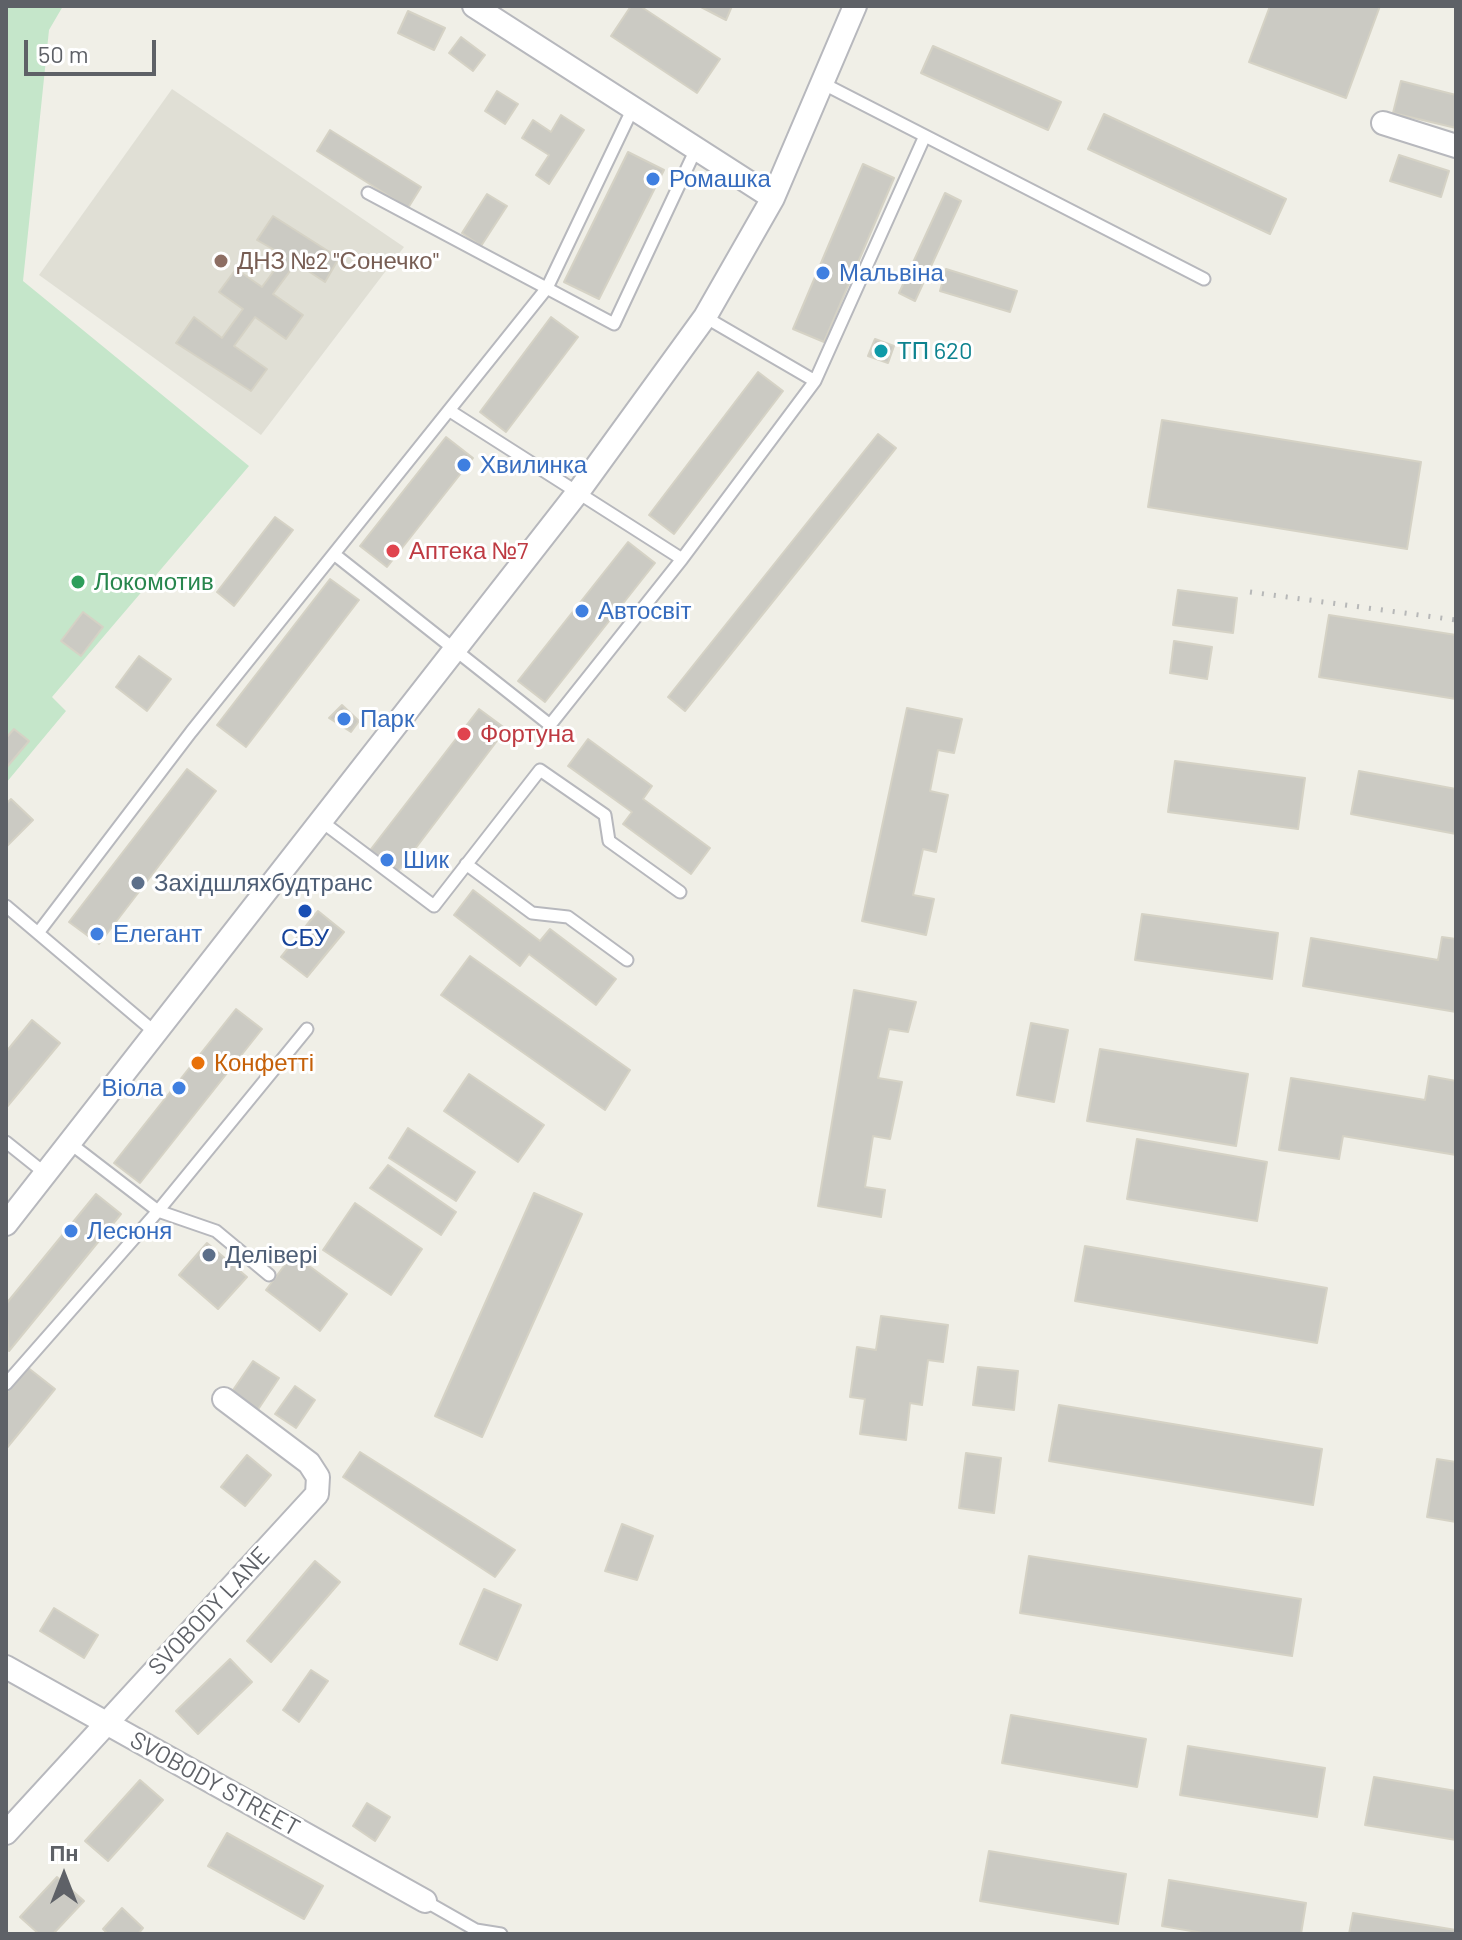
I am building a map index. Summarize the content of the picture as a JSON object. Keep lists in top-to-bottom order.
{
  "streets": {
    "street": ["SVOBODY LANE", "SVOBODY STREET"]
  },
  "crossings": [
    ["SVOBODY LANE", "SVOBODY STREET"]
  ],
  "places": [
    "Ромашка",
    "ДНЗ №2 \"Сонечко\"",
    "Мальвіна",
    "ТП 620",
    "Хвилинка",
    "Аптека №7",
    "Локомотив",
    "Автосвіт",
    "Парк",
    "Фортуна",
    "Шик",
    "Західшляхбудтранс",
    "СБУ",
    "Елегант",
    "Конфетті",
    "Віола",
    "Лесюня",
    "Делівері"
  ],
  "scale_bar": "50 m",
  "north": "top"
}
